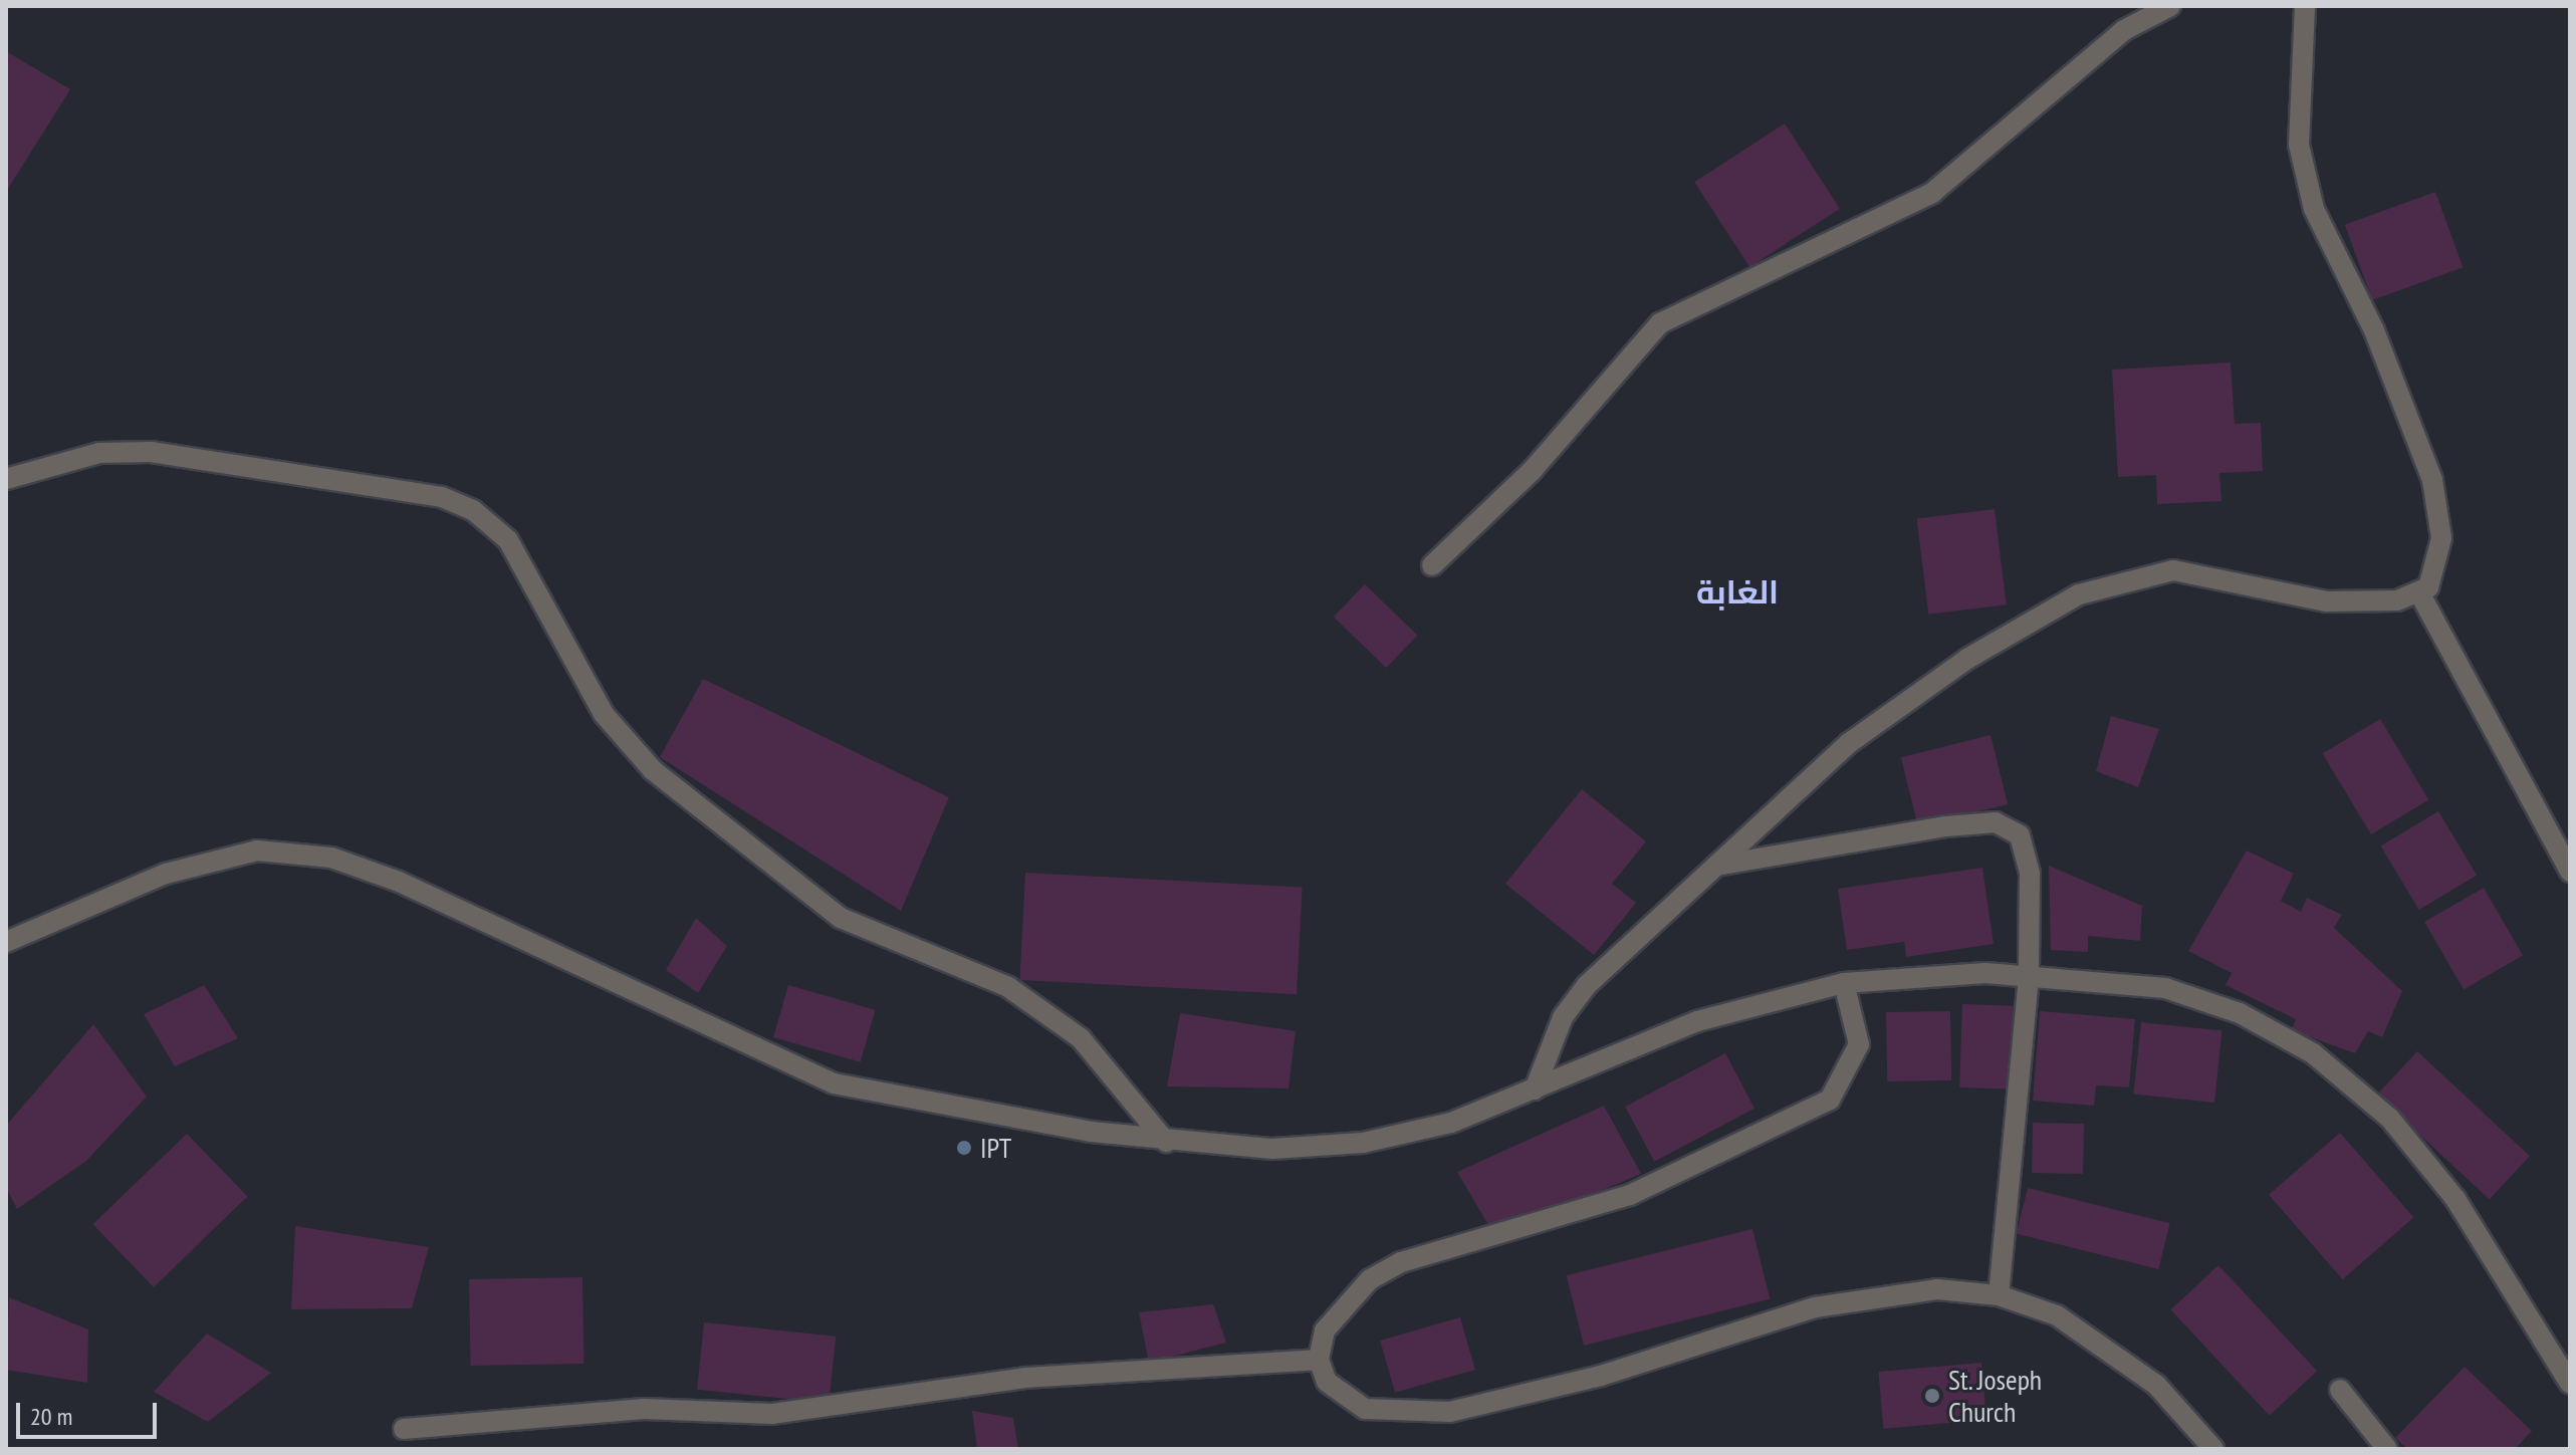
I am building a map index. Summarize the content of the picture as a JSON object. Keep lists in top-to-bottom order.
{
  "districts": ["الغابة"],
  "places": ["IPT", "St. Joseph Church"],
  "scale_bar": "20 m"
}
